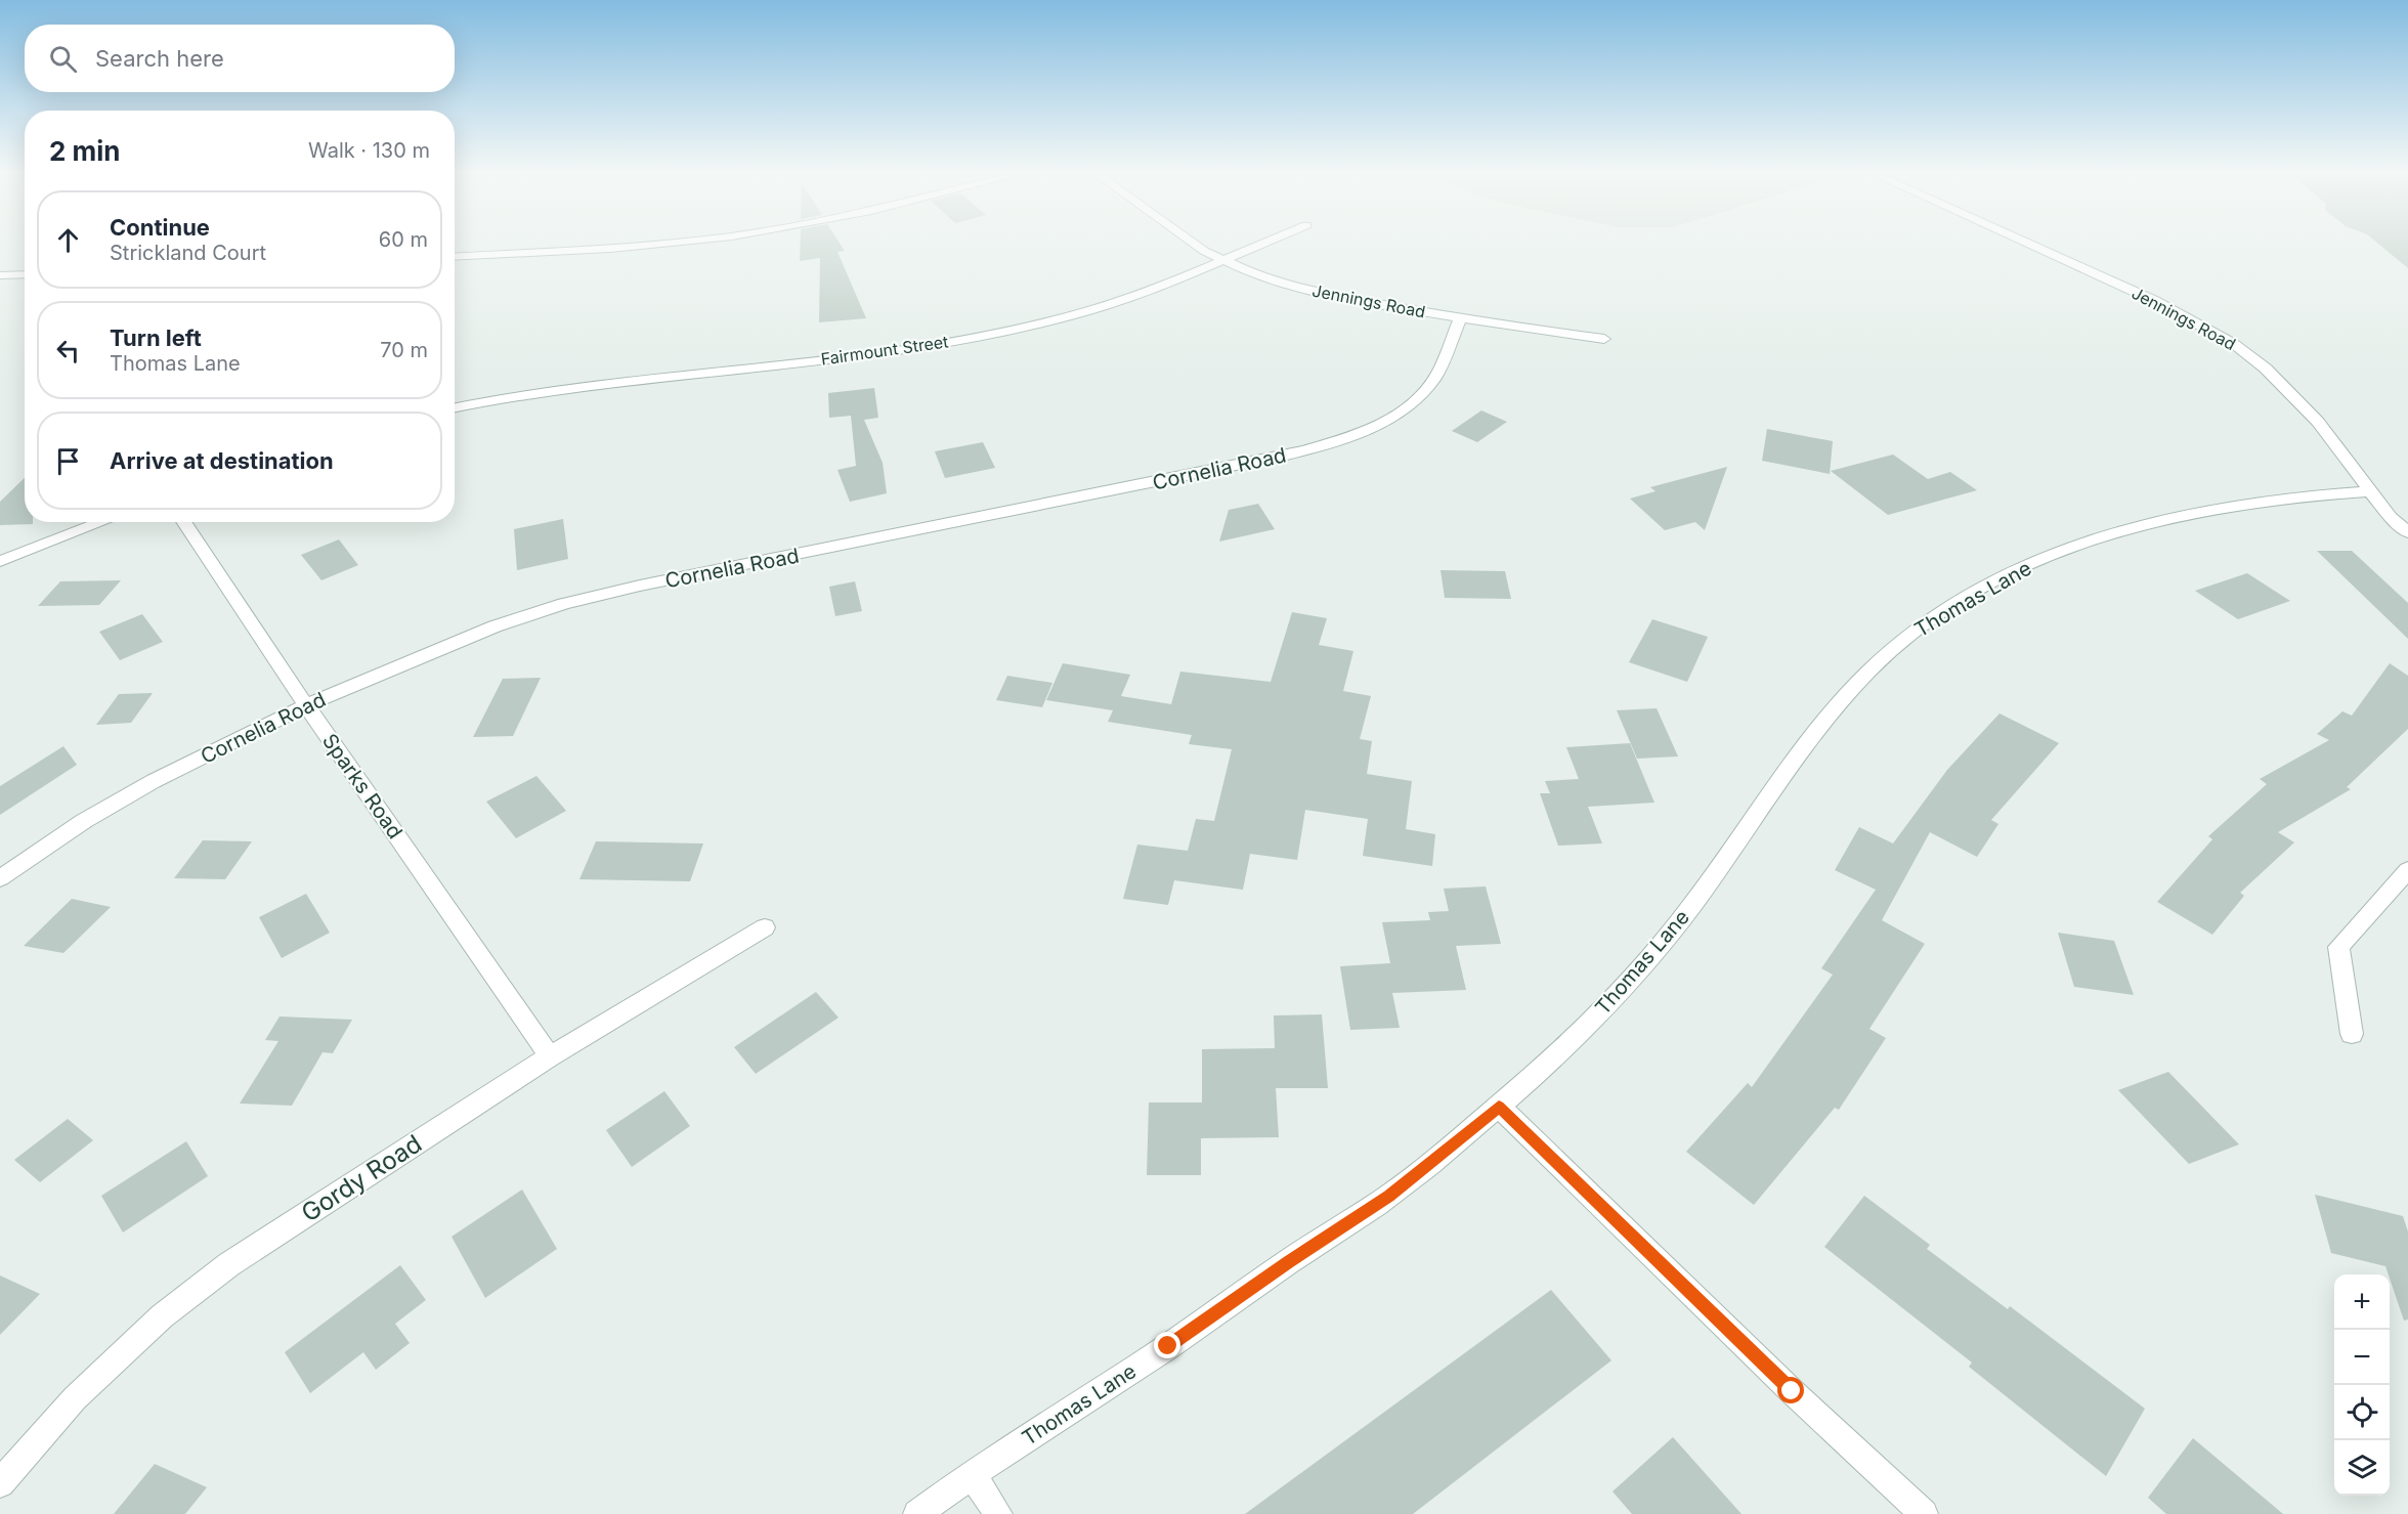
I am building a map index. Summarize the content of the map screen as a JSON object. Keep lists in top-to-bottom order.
{
  "streets": {
    "street": [
      "Jennings Road",
      "Fairmount Street",
      "Cornelia Road",
      "Thomas Lane",
      "Sparks Road",
      "Gordy Road"
    ]
  },
  "crossings": [
    ["Jennings Road", "Fairmount Street"],
    ["Jennings Road", "Cornelia Road"],
    ["Jennings Road", "Thomas Lane"],
    ["Cornelia Road", "Sparks Road"],
    ["Sparks Road", "Gordy Road"]
  ],
  "page": {
    "search": "Search here",
    "heading": ["2 min", "Walk · 130 m"],
    "list": [
      ["Continue", "Strickland Court", "60 m"],
      ["Turn left", "Thomas Lane", "70 m"],
      "Arrive at destination"
    ],
    "map_buttons": ["+", "−"]
  }
}
